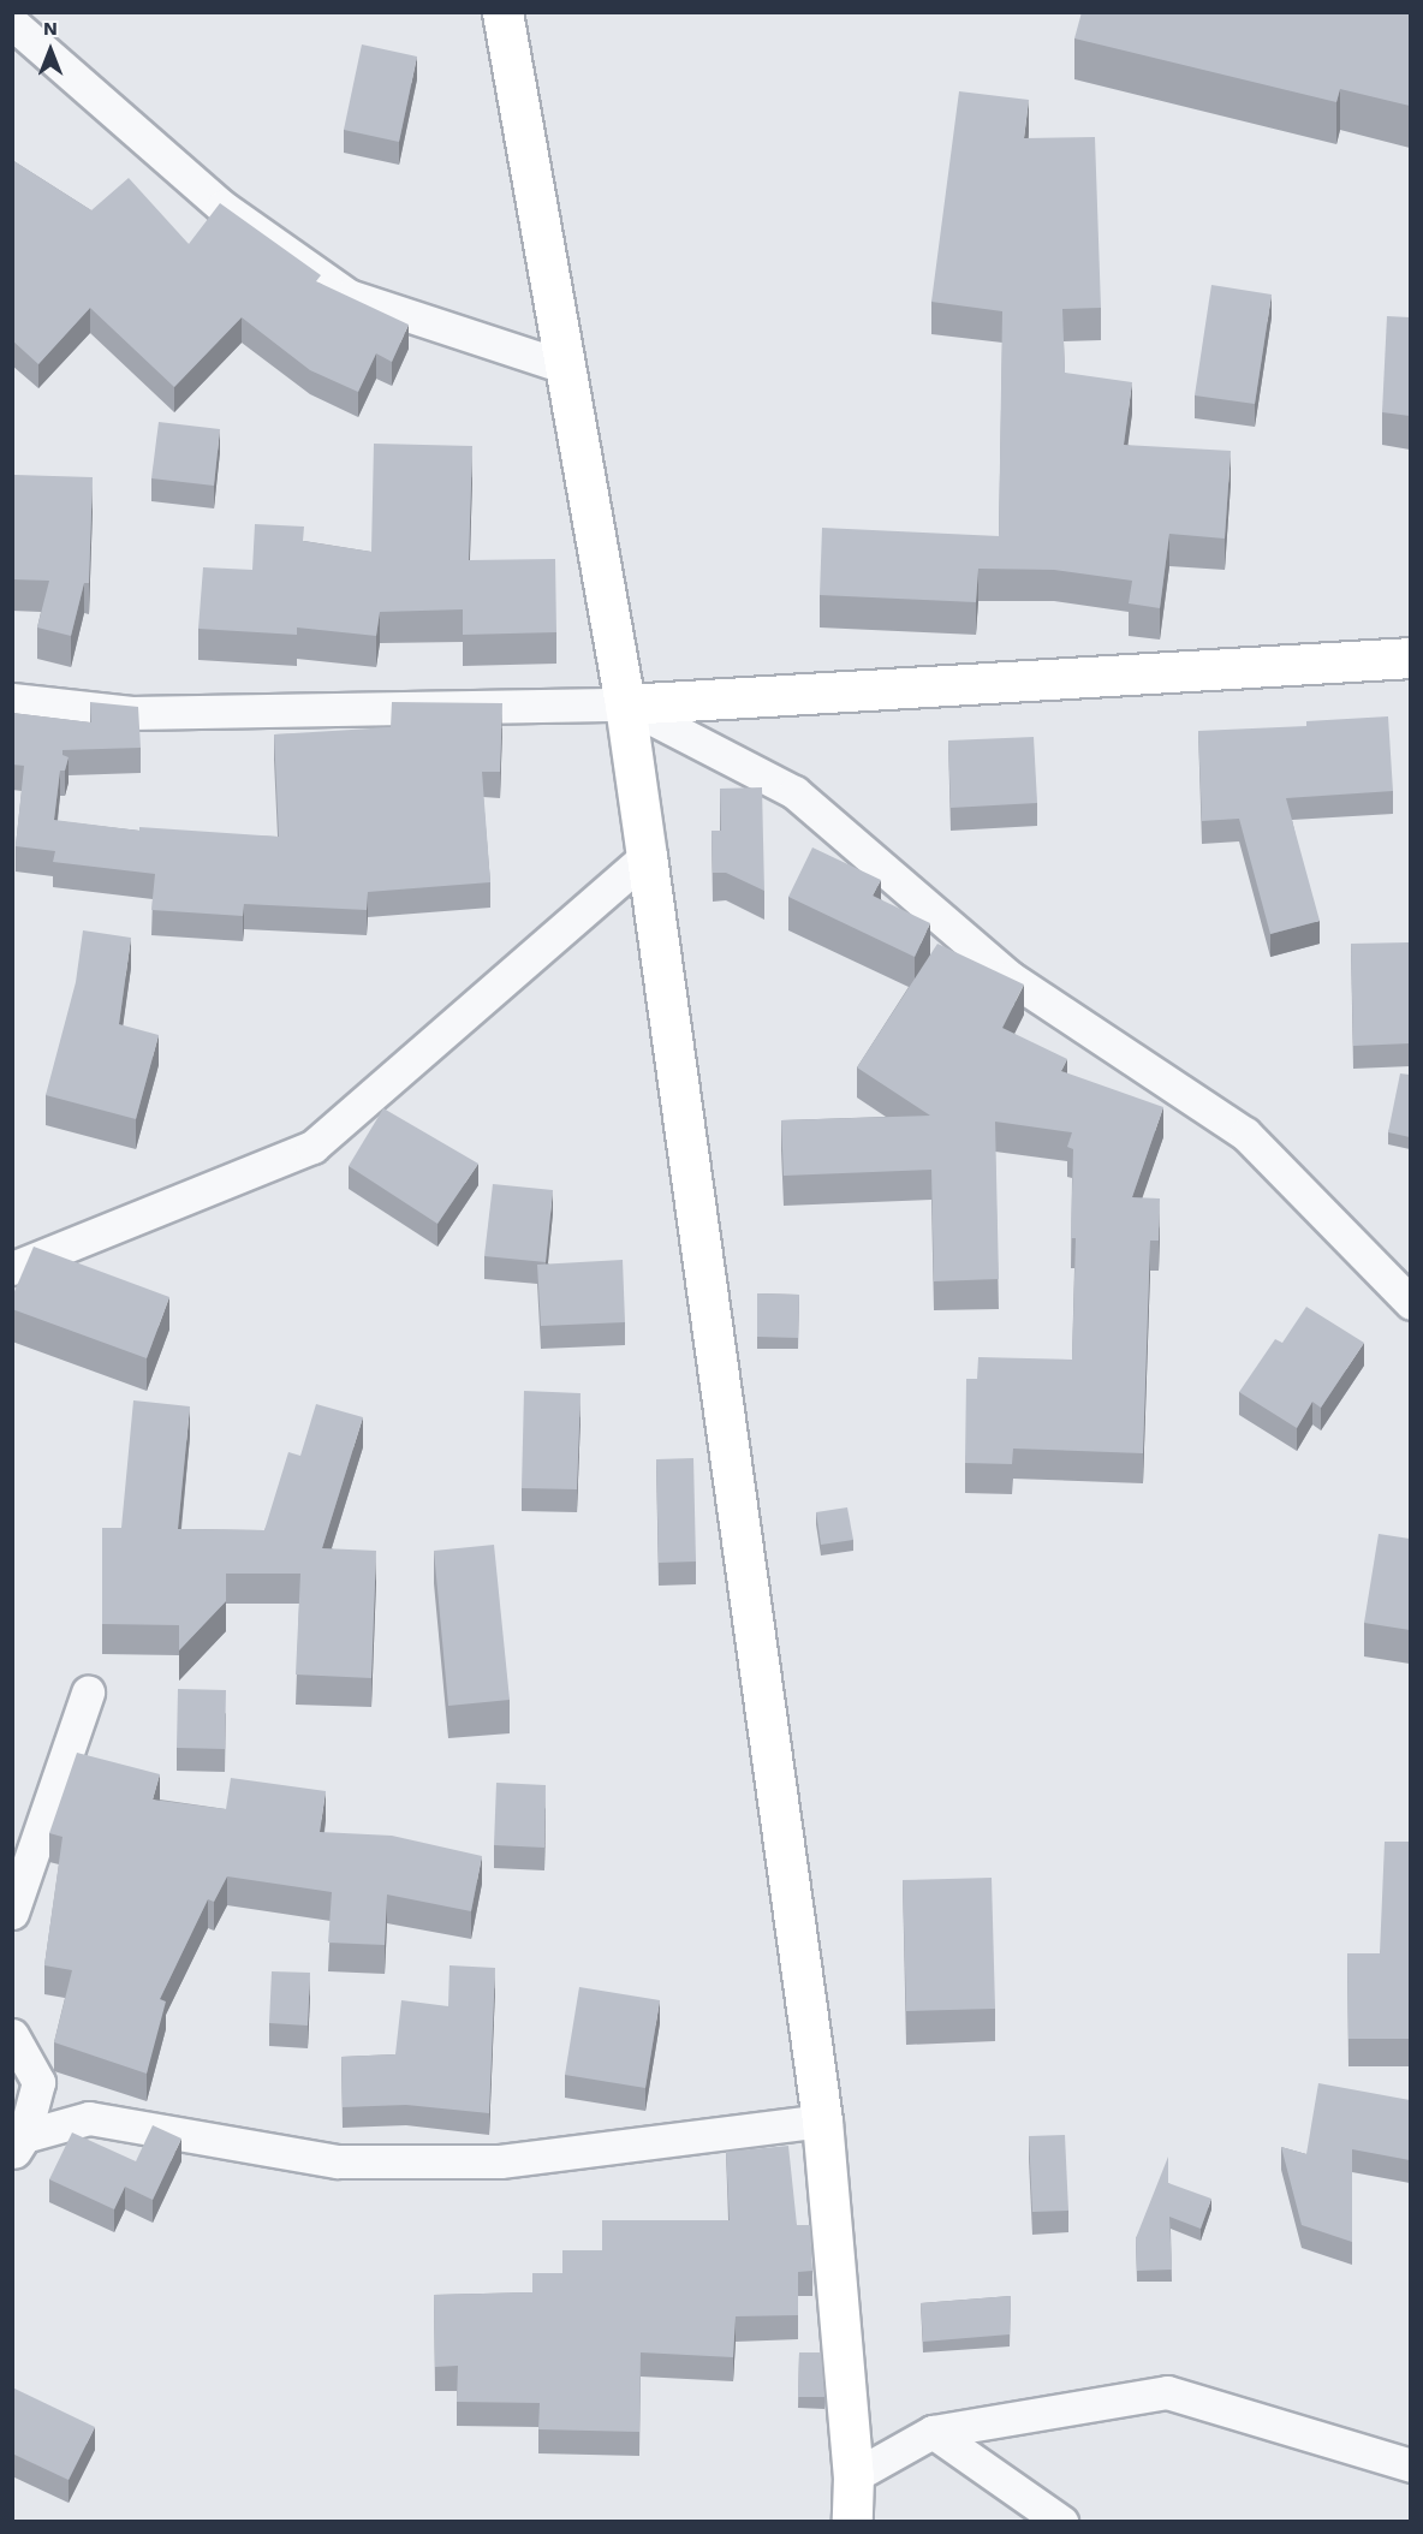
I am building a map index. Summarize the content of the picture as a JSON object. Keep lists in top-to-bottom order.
{
  "north": "top"
}
